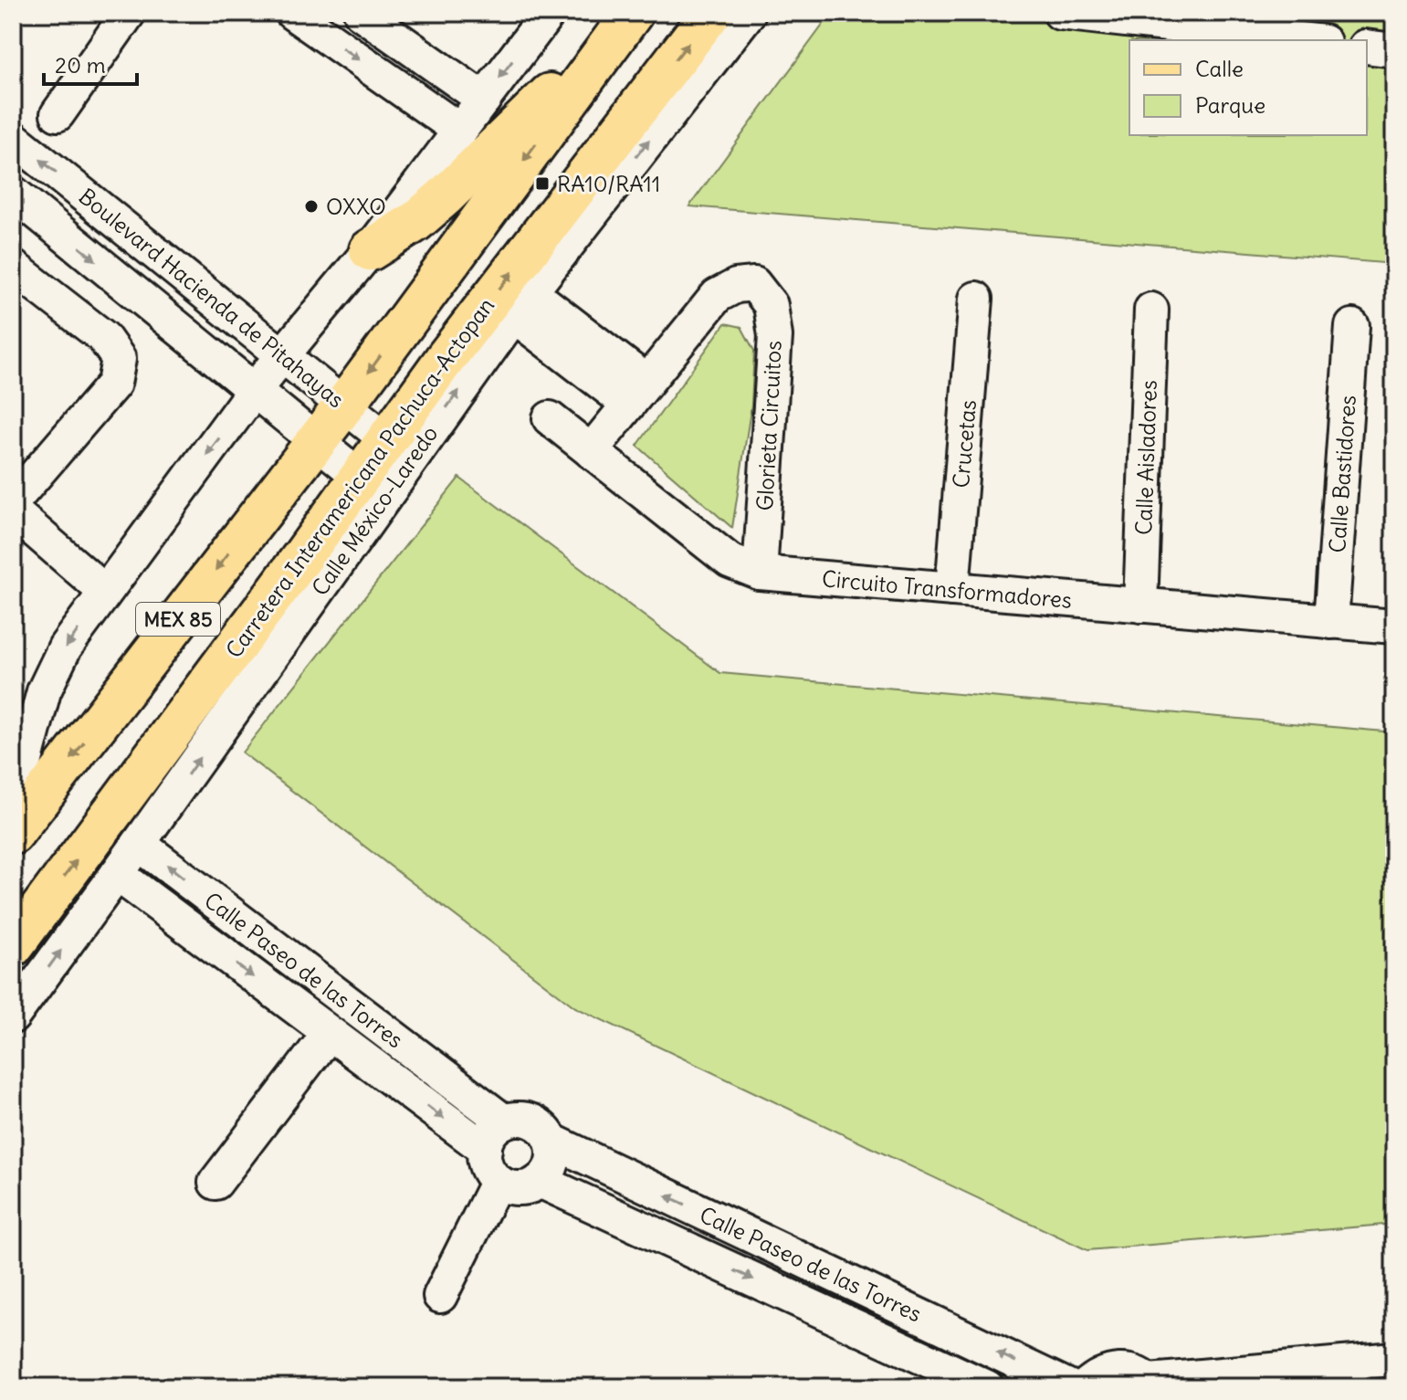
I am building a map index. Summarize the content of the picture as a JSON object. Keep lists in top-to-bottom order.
{
  "streets": {
    "main road": ["Carretera Interamericana Pachuca-Actopan", "MEX 85"],
    "street": [
      "Boulevard Hacienda de Pitahayas",
      "Glorieta Circuitos",
      "Crucetas",
      "Calle Aisladores",
      "Calle Bastidores",
      "Calle México-Laredo",
      "Circuito Transformadores",
      "Calle Paseo de las Torres"
    ]
  },
  "crossings": [
    ["Boulevard Hacienda de Pitahayas", "Carretera Interamericana Pachuca-Actopan"],
    ["Boulevard Hacienda de Pitahayas", "Calle México-Laredo"],
    ["Boulevard Hacienda de Pitahayas", "MEX 85"],
    ["Glorieta Circuitos", "Circuito Transformadores"],
    ["Crucetas", "Circuito Transformadores"],
    ["Calle Aisladores", "Circuito Transformadores"],
    ["Calle Bastidores", "Circuito Transformadores"],
    ["Carretera Interamericana Pachuca-Actopan", "Calle México-Laredo"],
    ["Calle México-Laredo", "Calle Paseo de las Torres"]
  ],
  "places": {
    "transit": ["RA10/RA11"],
    "other": ["OXXO"]
  },
  "legend": ["Calle", "Parque"],
  "scale_bar": "20 m"
}
